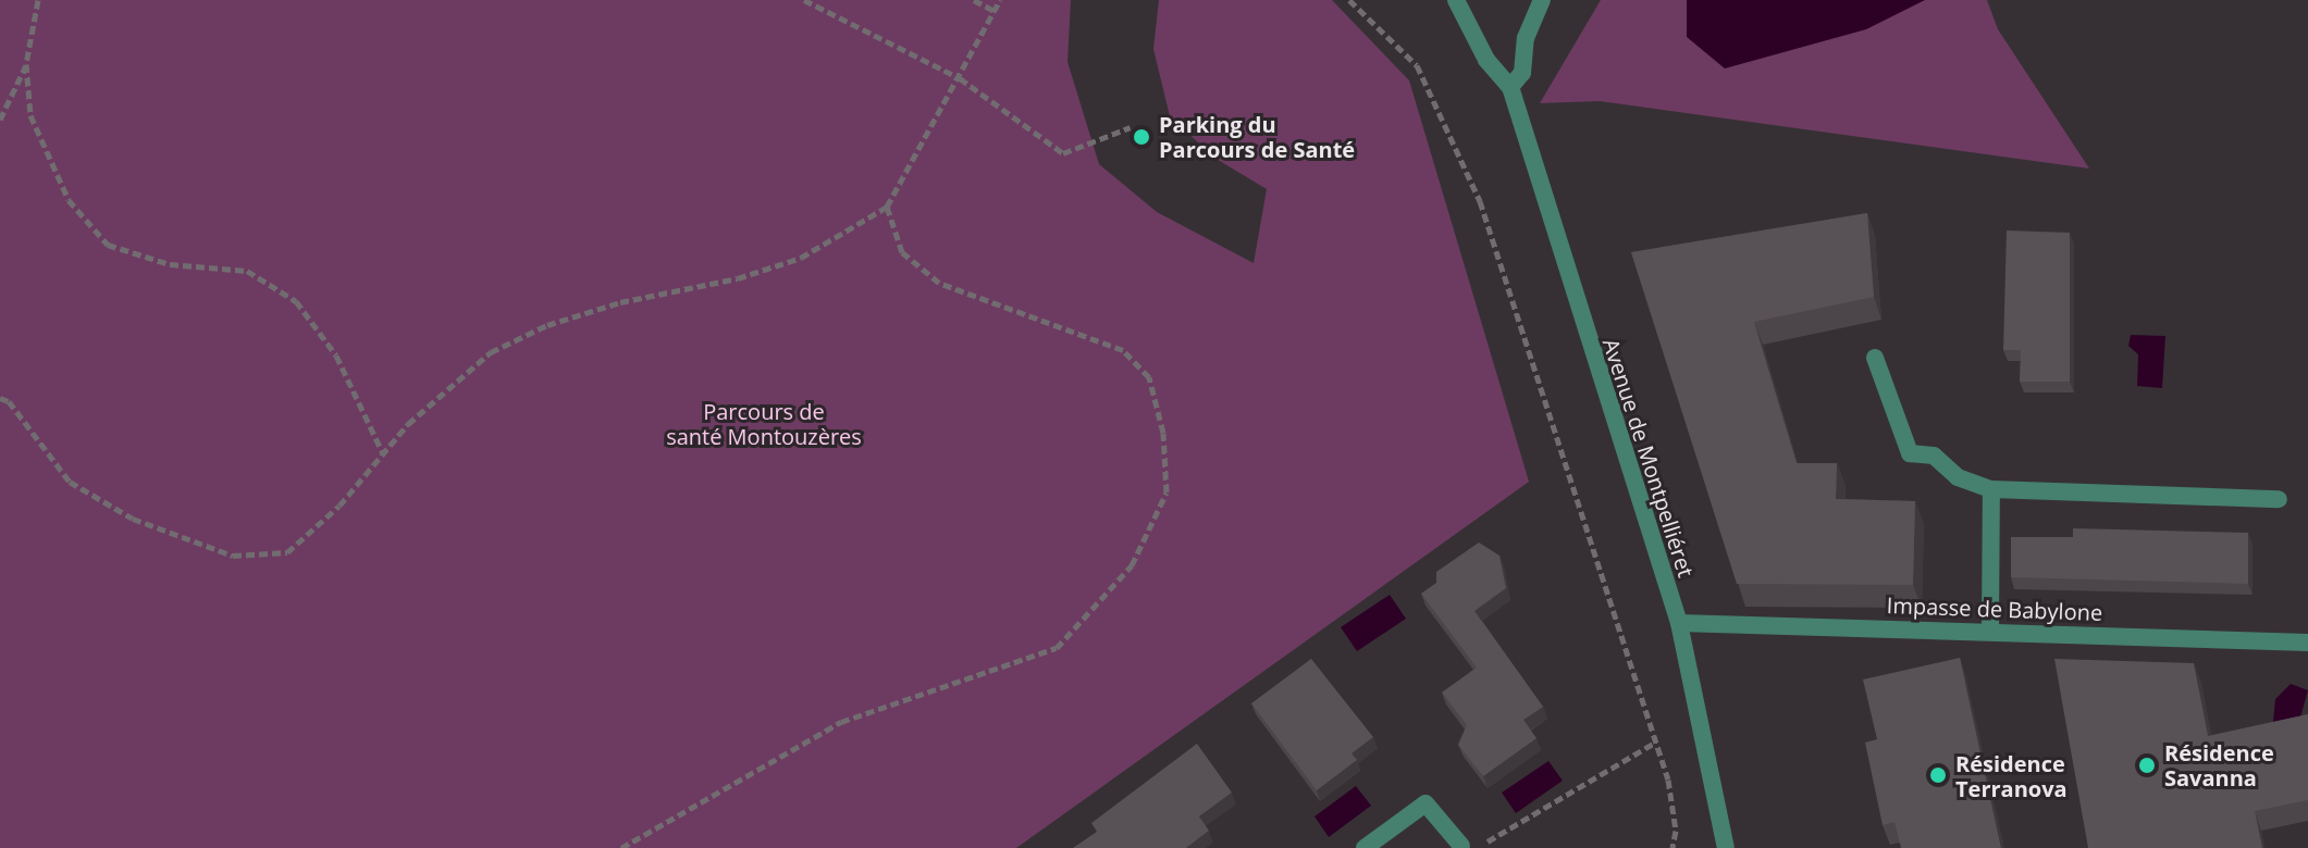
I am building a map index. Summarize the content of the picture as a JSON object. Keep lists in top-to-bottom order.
{
  "streets": {
    "street": ["Avenue de Montpelliéret", "Impasse de Babylone"]
  },
  "crossings": [
    ["Avenue de Montpelliéret", "Impasse de Babylone"]
  ],
  "parks": ["Parcours de santé Montouzères"],
  "places": ["Parking du Parcours de Santé", "Résidence Savanna", "Résidence Terranova"]
}
